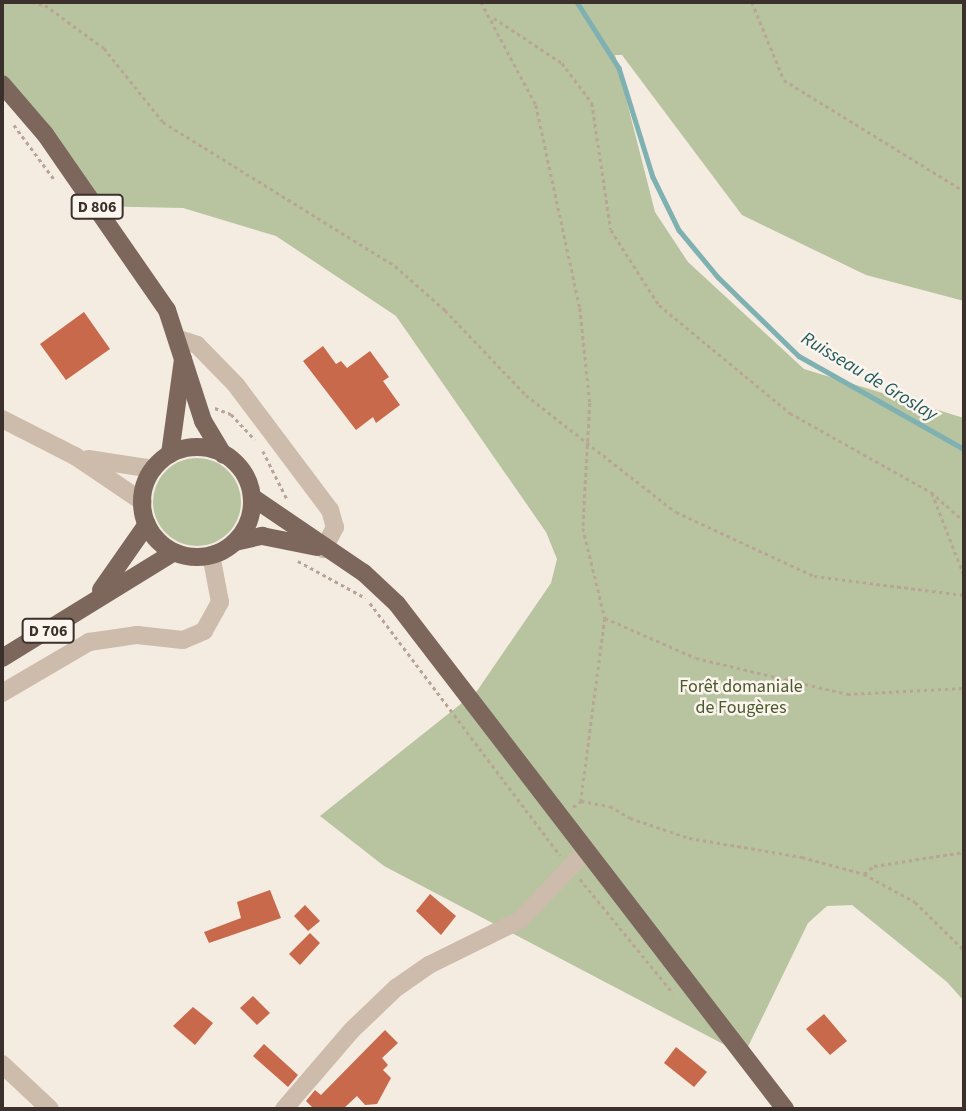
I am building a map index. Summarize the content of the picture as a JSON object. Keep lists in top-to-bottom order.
{
  "streets": {
    "main road": ["D 806", "D 706"]
  },
  "crossings": [
    ["D 806", "D 706"]
  ],
  "water": ["Ruisseau de Groslay"],
  "parks": ["Forêt domaniale de Fougères"]
}
